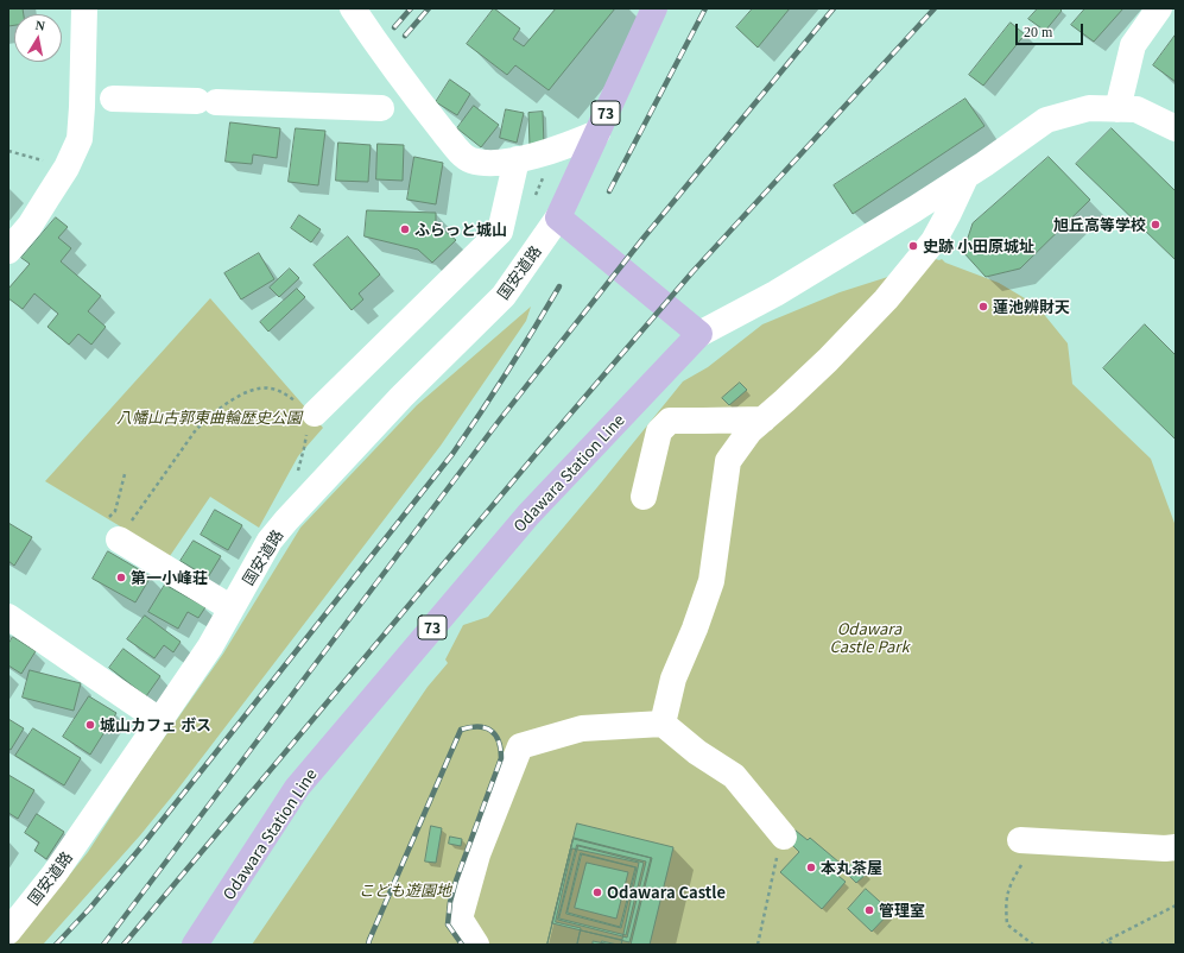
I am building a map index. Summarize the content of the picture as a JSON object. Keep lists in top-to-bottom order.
{
  "streets": {
    "main road": ["73", "Odawara Station Line"],
    "street": ["国安道路"]
  },
  "crossings": [
    ["73", "国安道路"]
  ],
  "parks": ["八幡山古郭東曲輪歴史公園", "Odawara Castle Park", "こども遊園地"],
  "places": [
    "旭丘高等学校",
    "ふらっと城山",
    "史跡 小田原城址",
    "蓮池辨財天",
    "第一小峰荘",
    "城山カフェ ボス",
    "本丸茶屋",
    "Odawara Castle",
    "管理室"
  ],
  "scale_bar": "20 m",
  "north": "top"
}
